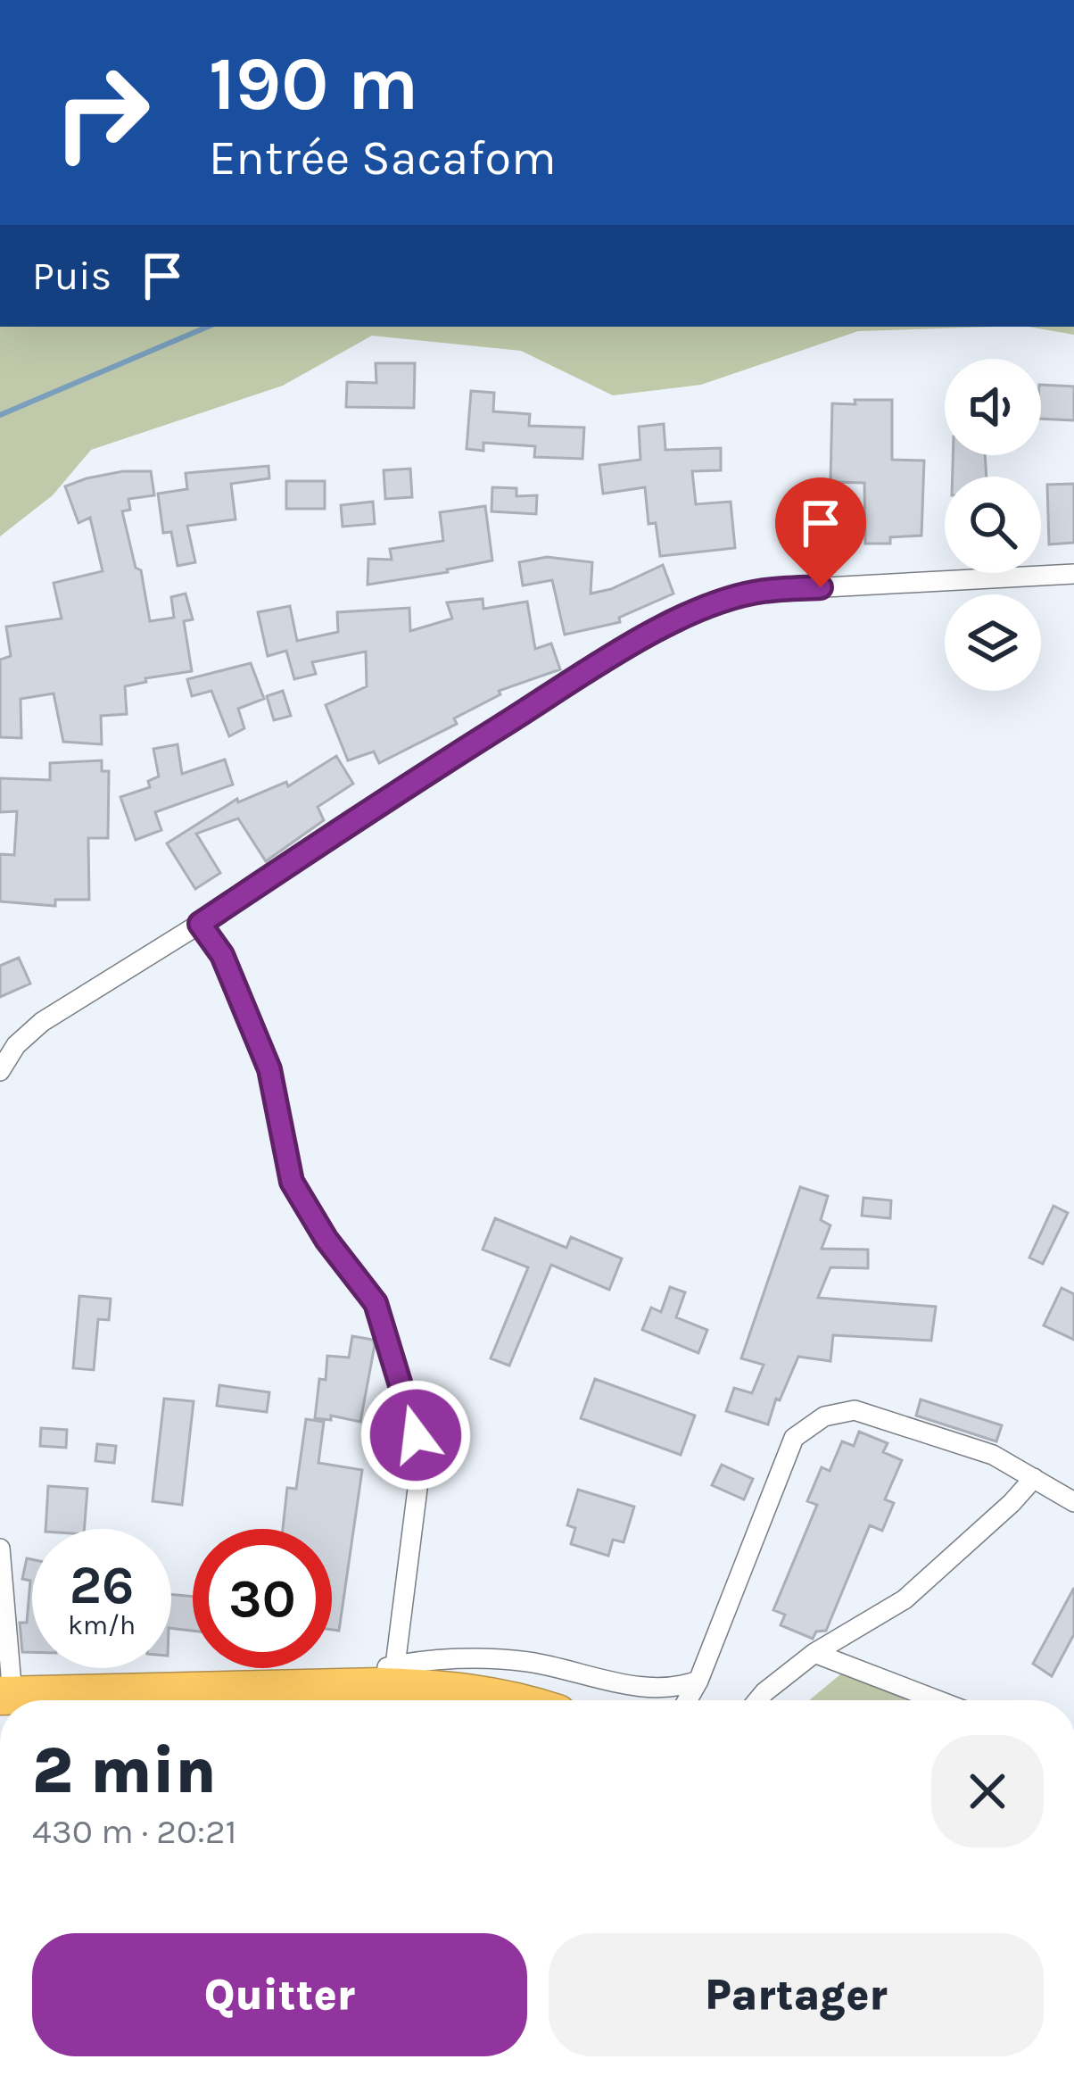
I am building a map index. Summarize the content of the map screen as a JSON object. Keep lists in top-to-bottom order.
{
  "page": {
    "turn": ["190 m", "Entrée Sacafom"],
    "then": "Puis",
    "speed": "26 km/h",
    "limit": "30",
    "heading": ["2 min", "430 m · 20:21"],
    "buttons": ["Quitter", "Partager"]
  }
}
